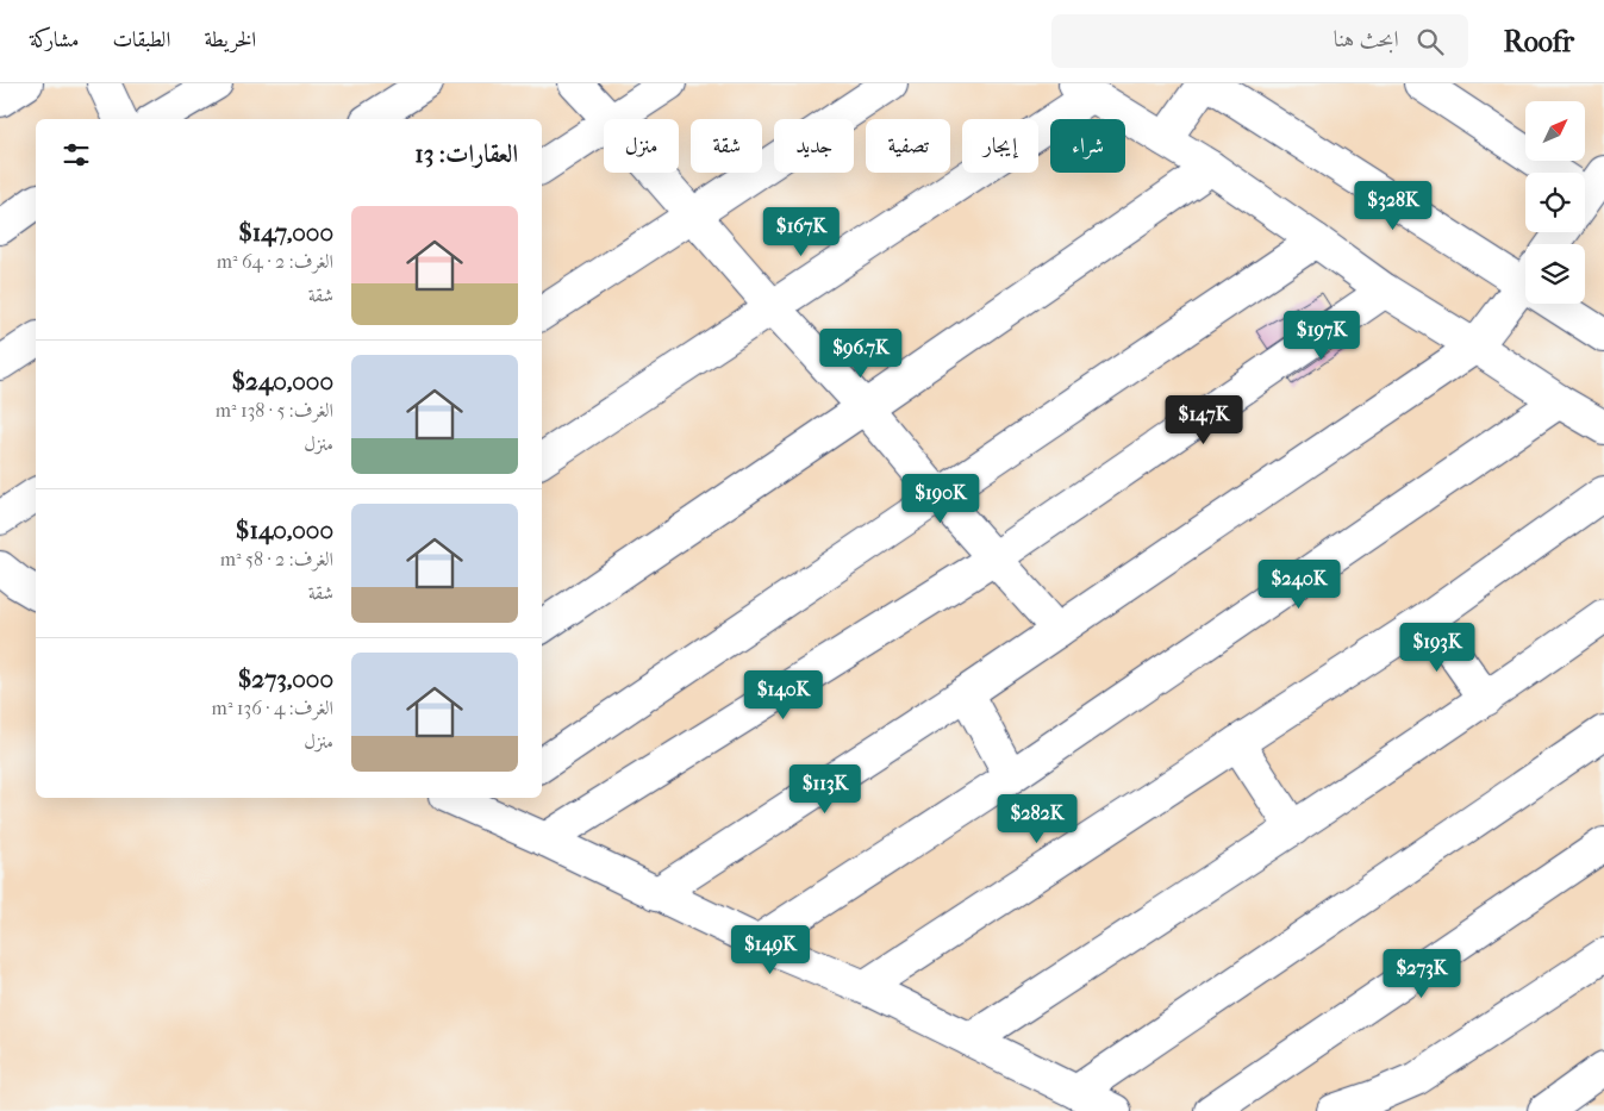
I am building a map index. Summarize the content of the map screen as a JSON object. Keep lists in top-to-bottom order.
{
  "north": "top right",
  "page": {
    "header": "Roofr",
    "search": "ابحث هنا",
    "nav": ["الخريطة", "الطبقات", "مشاركة"],
    "chip": [
      "شراء",
      "إيجار",
      "تصفية",
      "جديد",
      "شقة",
      "منزل"
    ],
    "heading": "العقارات: 13",
    "price": [
      "$328K",
      "$167K",
      "$197K",
      "$96.7K",
      "$147K",
      "$190K",
      "$240K",
      "$193K",
      "$140K",
      "$113K",
      "$282K",
      "$149K",
      "$273K"
    ],
    "list": [
      {
        "name": "$147,000",
        "note": "الغرف: 2 · 64 m² · شقة"
      },
      {
        "name": "$240,000",
        "note": "الغرف: 5 · 138 m² · منزل"
      },
      {
        "name": "$140,000",
        "note": "الغرف: 2 · 58 m² · شقة"
      },
      {
        "name": "$273,000",
        "note": "الغرف: 4 · 136 m² · منزل"
      }
    ]
  }
}
